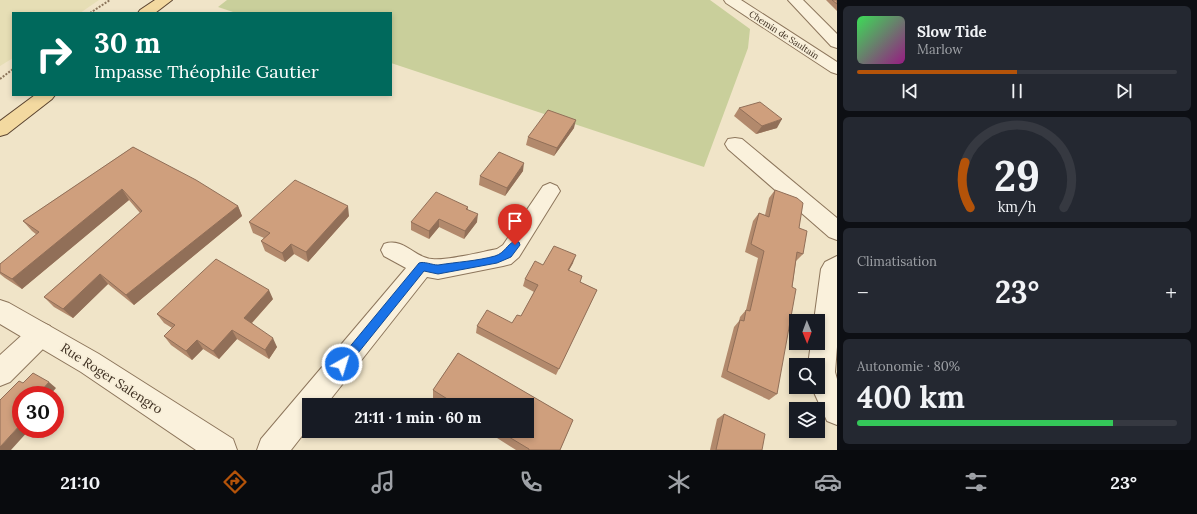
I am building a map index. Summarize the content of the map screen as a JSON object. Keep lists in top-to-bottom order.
{
  "streets": {
    "street": ["Chemin de Saultain", "Rue Roger Salengro"]
  },
  "north": "bottom",
  "page": {
    "turn": ["30 m", "Impasse Théophile Gautier"],
    "song": ["Slow Tide", "Marlow"],
    "tile": [
      "Climatisation",
      ["Autonomie · 80%", "400 km"]
    ],
    "heat": ["−", "23°", "+"],
    "limit": "30",
    "trip": "21:11 · 1 min · 60 m",
    "tabs": ["21:10", "23°"],
    "gauge": ["29", "km/h"]
  }
}
